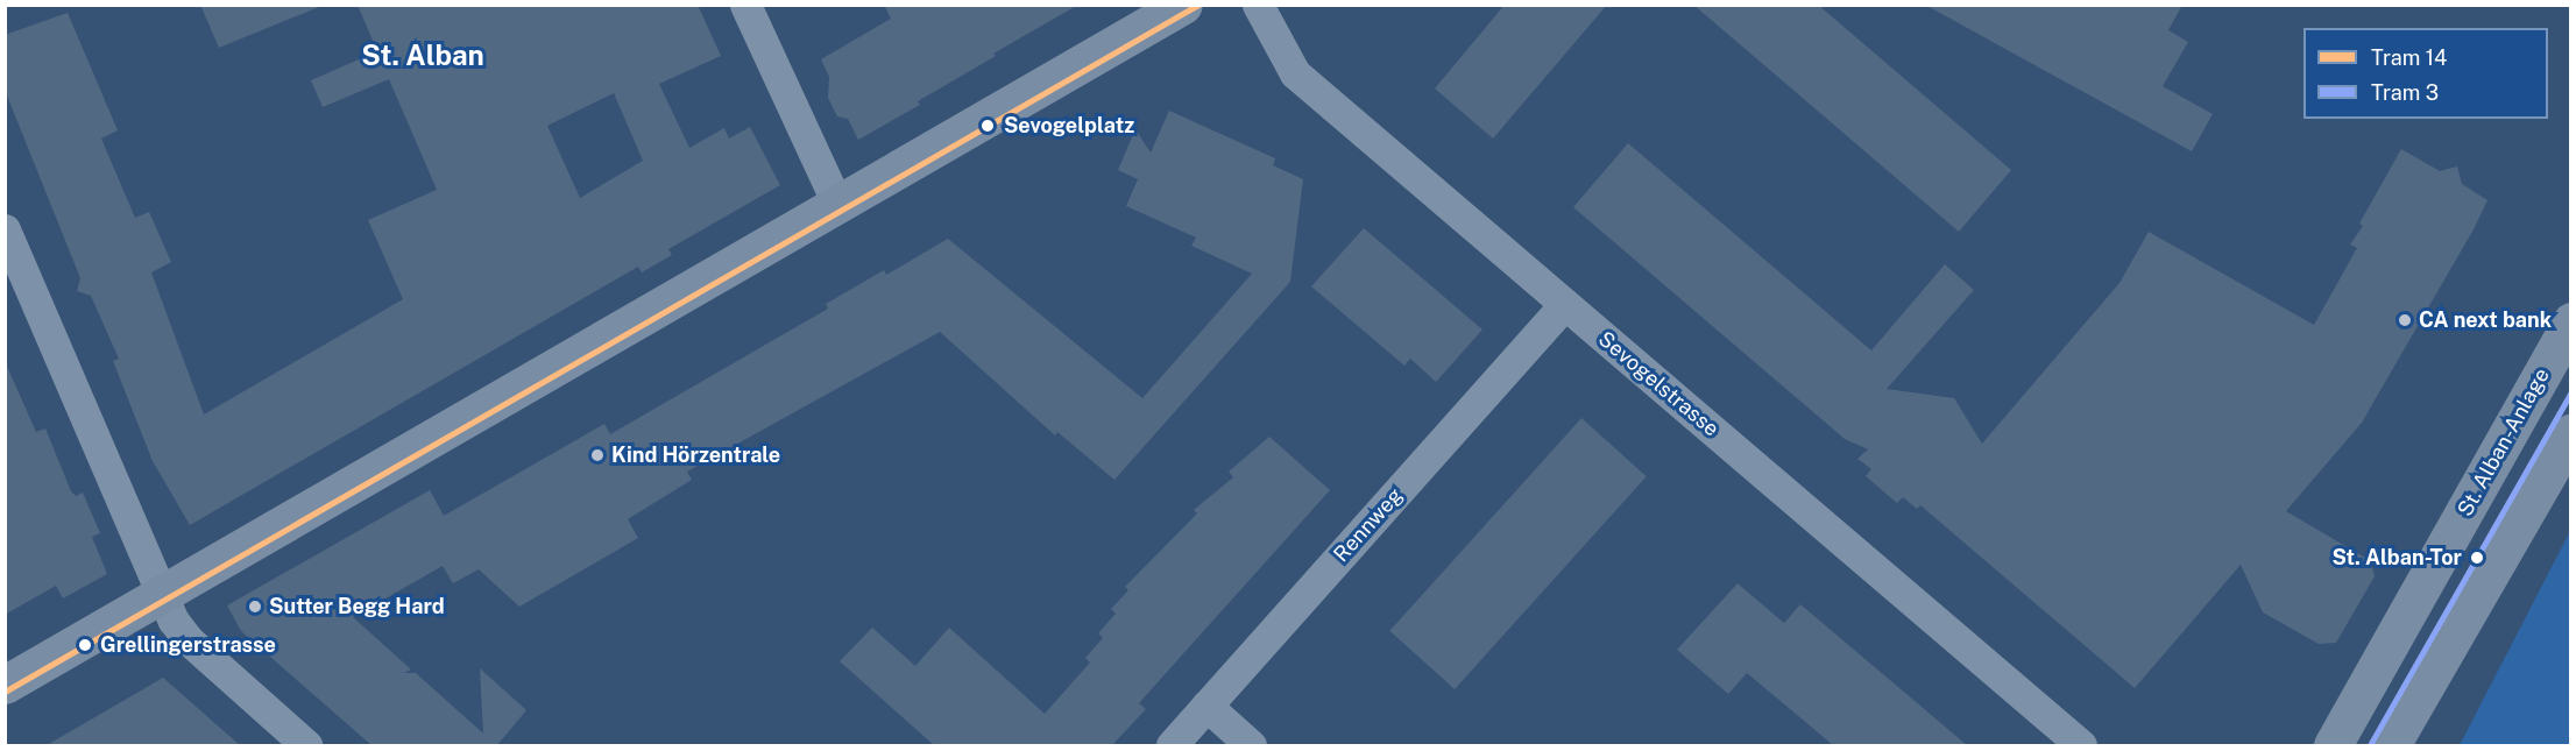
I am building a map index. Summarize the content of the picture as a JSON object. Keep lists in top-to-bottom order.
{
  "streets": {
    "street": ["Sevogelstrasse", "St. Alban-Anlage", "Rennweg"]
  },
  "crossings": [
    ["Sevogelstrasse", "Rennweg"]
  ],
  "districts": ["St. Alban"],
  "places": [
    "Sevogelplatz",
    "CA next bank",
    "Kind Hörzentrale",
    "St. Alban-Tor",
    "Sutter Begg Hard",
    "Grellingerstrasse"
  ],
  "lines": ["tram line 14", "tram line 3"],
  "legend": ["Tram 14", "Tram 3"]
}
